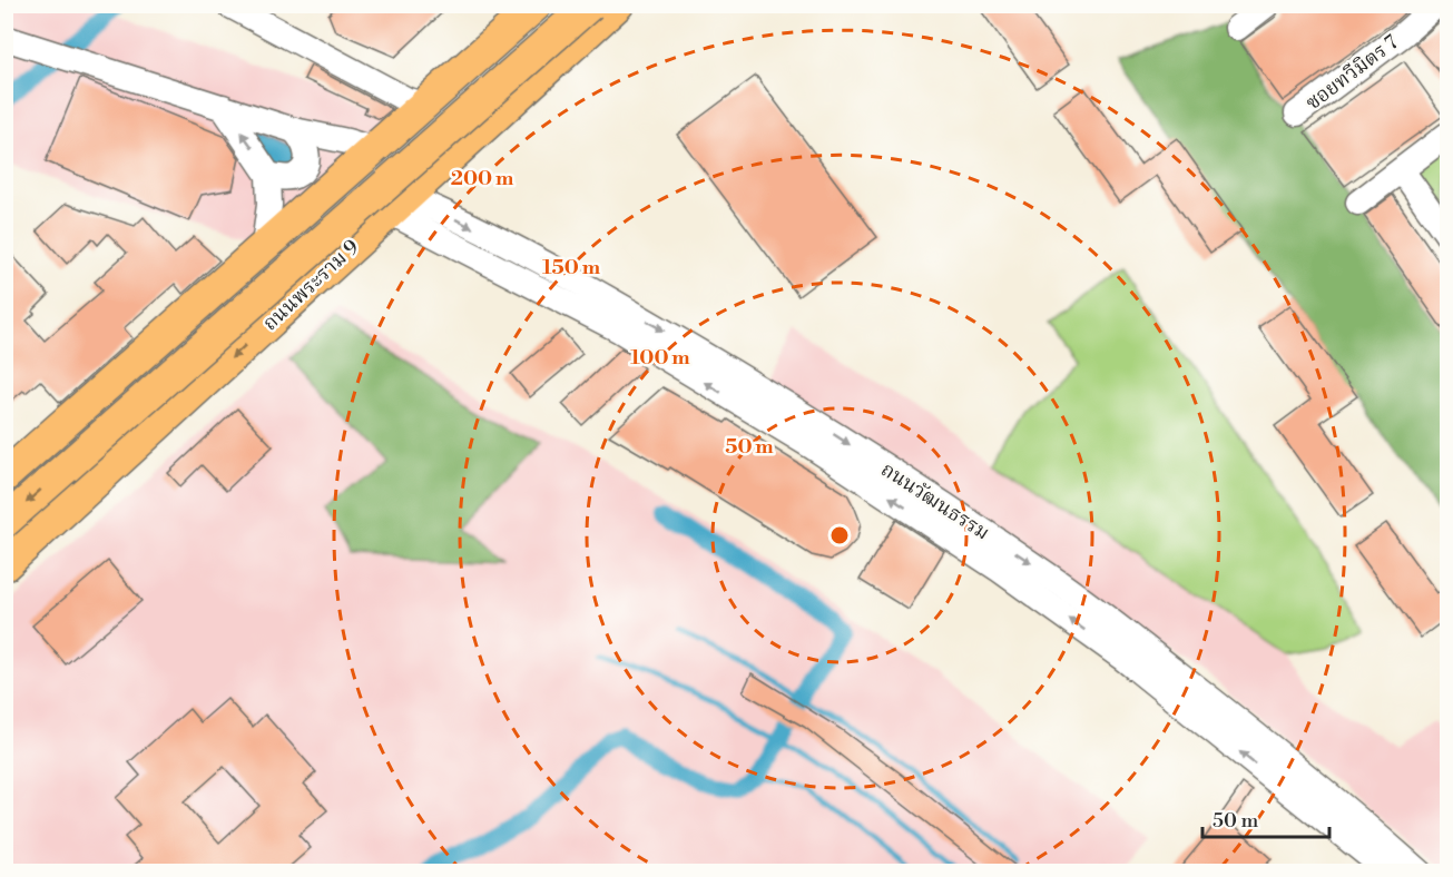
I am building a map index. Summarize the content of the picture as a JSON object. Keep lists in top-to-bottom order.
{
  "streets": {
    "main road": ["ถนนพระราม 9"],
    "street": ["ซอยทวีมิตร 7", "ถนนวัฒนธรรม"]
  },
  "crossings": [
    ["ถนนพระราม 9", "ถนนวัฒนธรรม"]
  ],
  "scale_bar": "50 m",
  "rings": [
    "200 m",
    "150 m",
    "100 m",
    "50 m"
  ]
}
